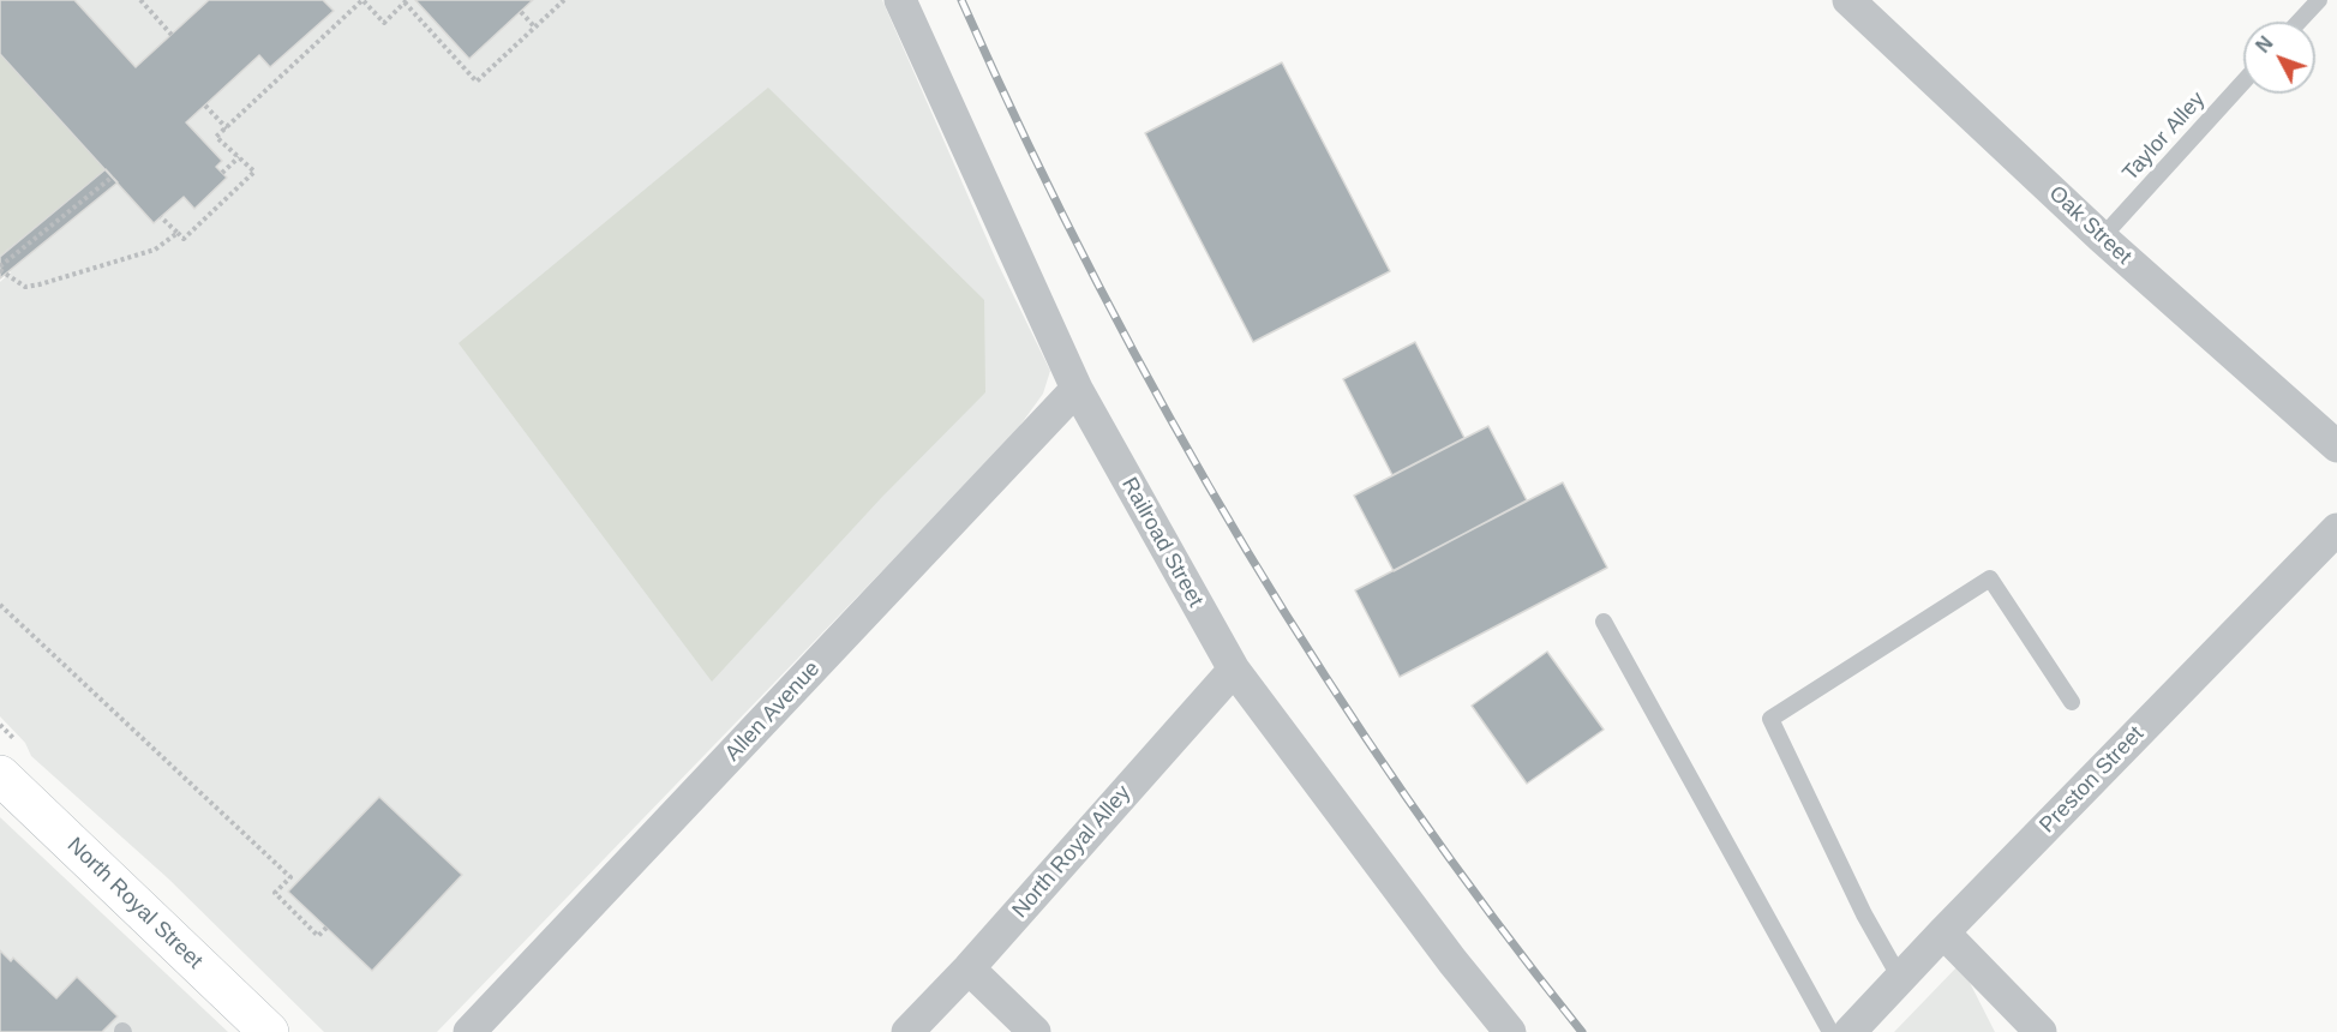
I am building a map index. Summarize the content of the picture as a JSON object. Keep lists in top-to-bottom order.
{
  "streets": {
    "main road": ["North Royal Street"],
    "street": [
      "Oak Street",
      "Railroad Street",
      "Allen Avenue",
      "Preston Street",
      "North Royal Alley"
    ],
    "lane": ["Taylor Alley"]
  },
  "crossings": [
    ["Taylor Alley", "Oak Street"],
    ["Railroad Street", "Allen Avenue"],
    ["Railroad Street", "North Royal Alley"]
  ],
  "north": "top left"
}
